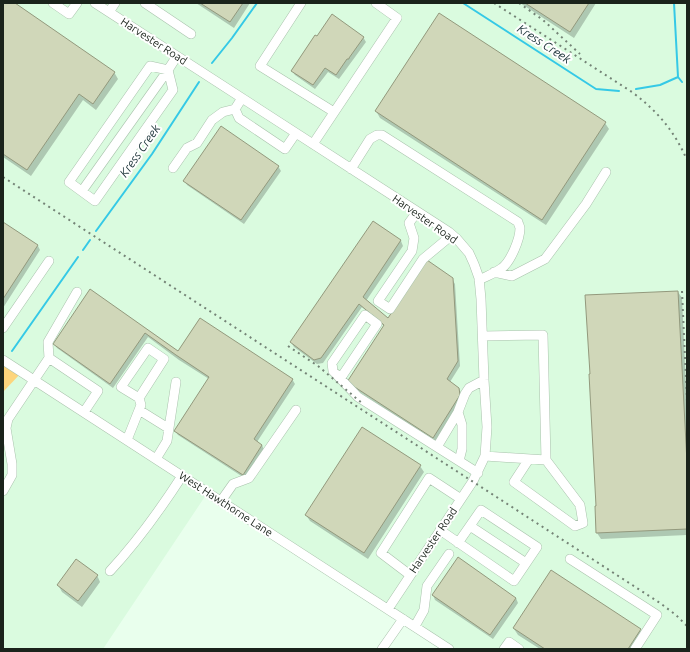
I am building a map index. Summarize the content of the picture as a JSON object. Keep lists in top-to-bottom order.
{
  "streets": {
    "street": ["Harvester Road", "West Hawthorne Lane"]
  },
  "crossings": [
    ["Harvester Road", "West Hawthorne Lane"]
  ],
  "water": ["Kress Creek"]
}
